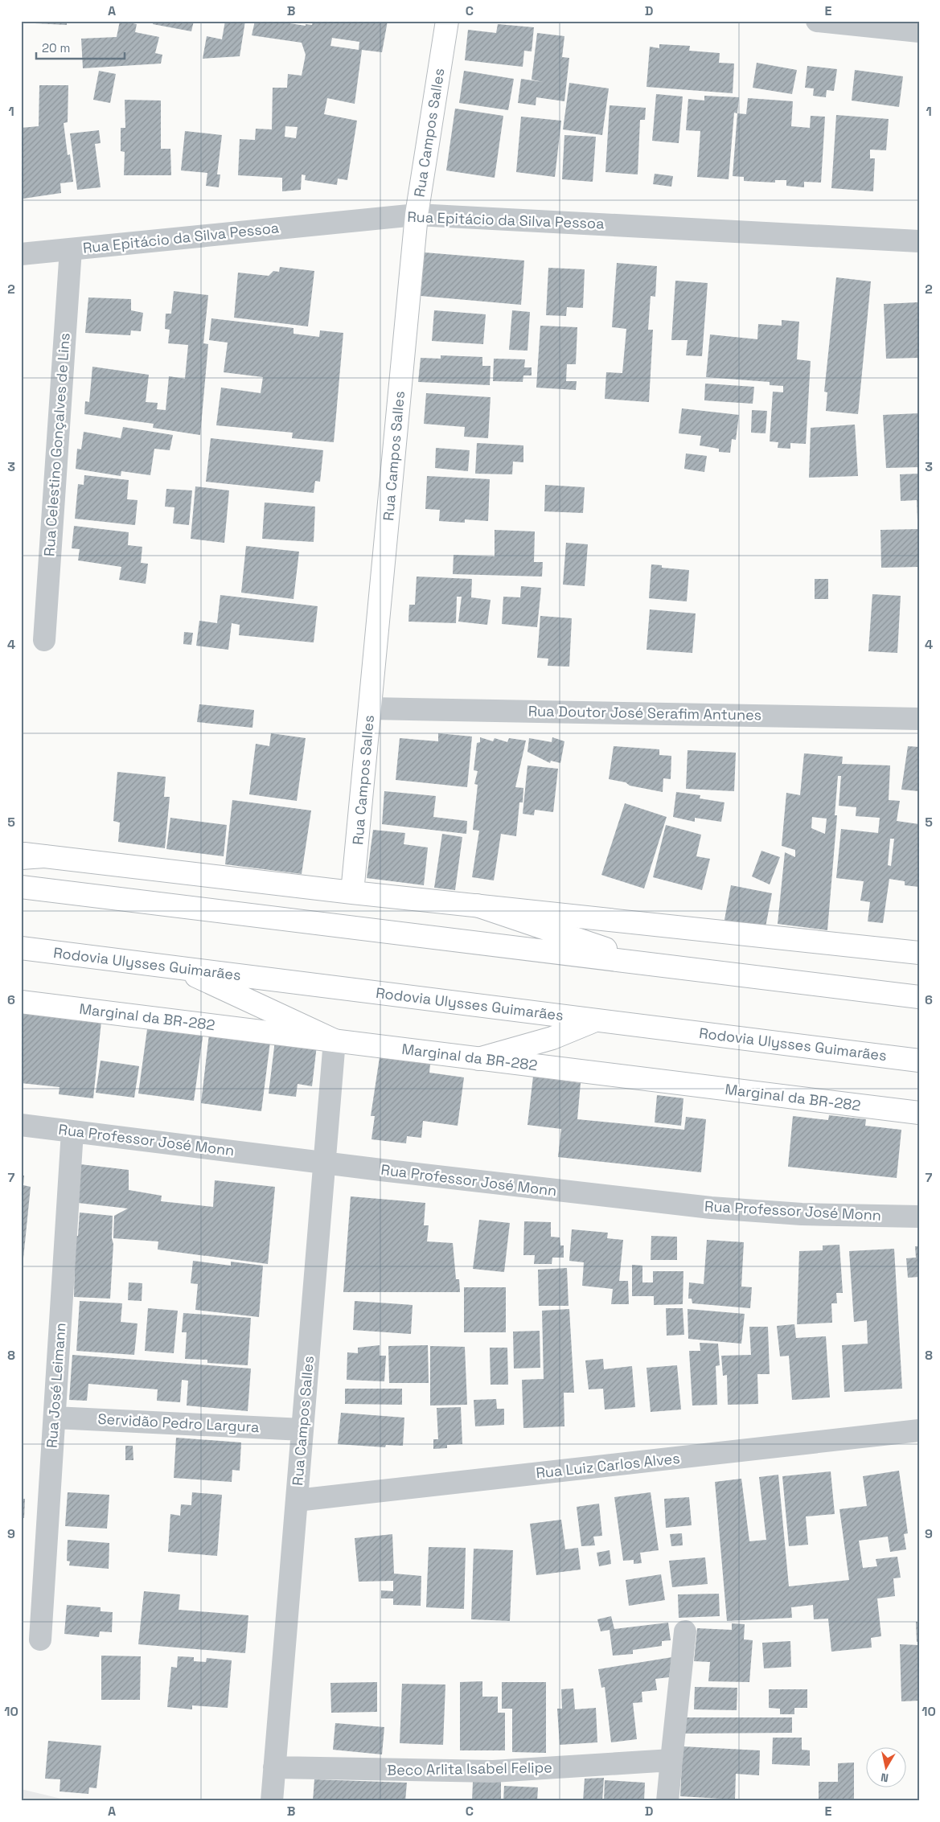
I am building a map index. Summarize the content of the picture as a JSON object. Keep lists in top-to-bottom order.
{
  "streets": {
    "main road": ["Rua Campos Salles", "Rodovia Ulysses Guimarães", "Marginal da BR-282"],
    "street": [
      "Rua Epitácio da Silva Pessoa",
      "Rua Celestino Gonçalves de Lins",
      "Rua Doutor José Serafim Antunes",
      "Rua Professor José Monn",
      "Rua José Leimann",
      "Servidão Pedro Largura",
      "Rua Luiz Carlos Alves",
      "Beco Arlita Isabel Felipe"
    ]
  },
  "crossings": [
    ["Rua Campos Salles", "Rua Epitácio da Silva Pessoa"],
    ["Rua Campos Salles", "Rua Doutor José Serafim Antunes"],
    ["Rua Campos Salles", "Marginal da BR-282"],
    ["Rua Campos Salles", "Rua Professor José Monn"],
    ["Rua Campos Salles", "Servidão Pedro Largura"],
    ["Rua Campos Salles", "Rua Luiz Carlos Alves"],
    ["Rua Campos Salles", "Beco Arlita Isabel Felipe"],
    ["Rua Epitácio da Silva Pessoa", "Rua Celestino Gonçalves de Lins"],
    ["Rua Professor José Monn", "Rua José Leimann"],
    ["Rua José Leimann", "Servidão Pedro Largura"]
  ],
  "scale_bar": "20 m",
  "north": "bottom",
  "grid": {
    "columns": [
      "A",
      "B",
      "C",
      "D",
      "E"
    ],
    "rows": [
      "1",
      "2",
      "3",
      "4",
      "5",
      "6",
      "7",
      "8",
      "9",
      "10"
    ]
  }
}
